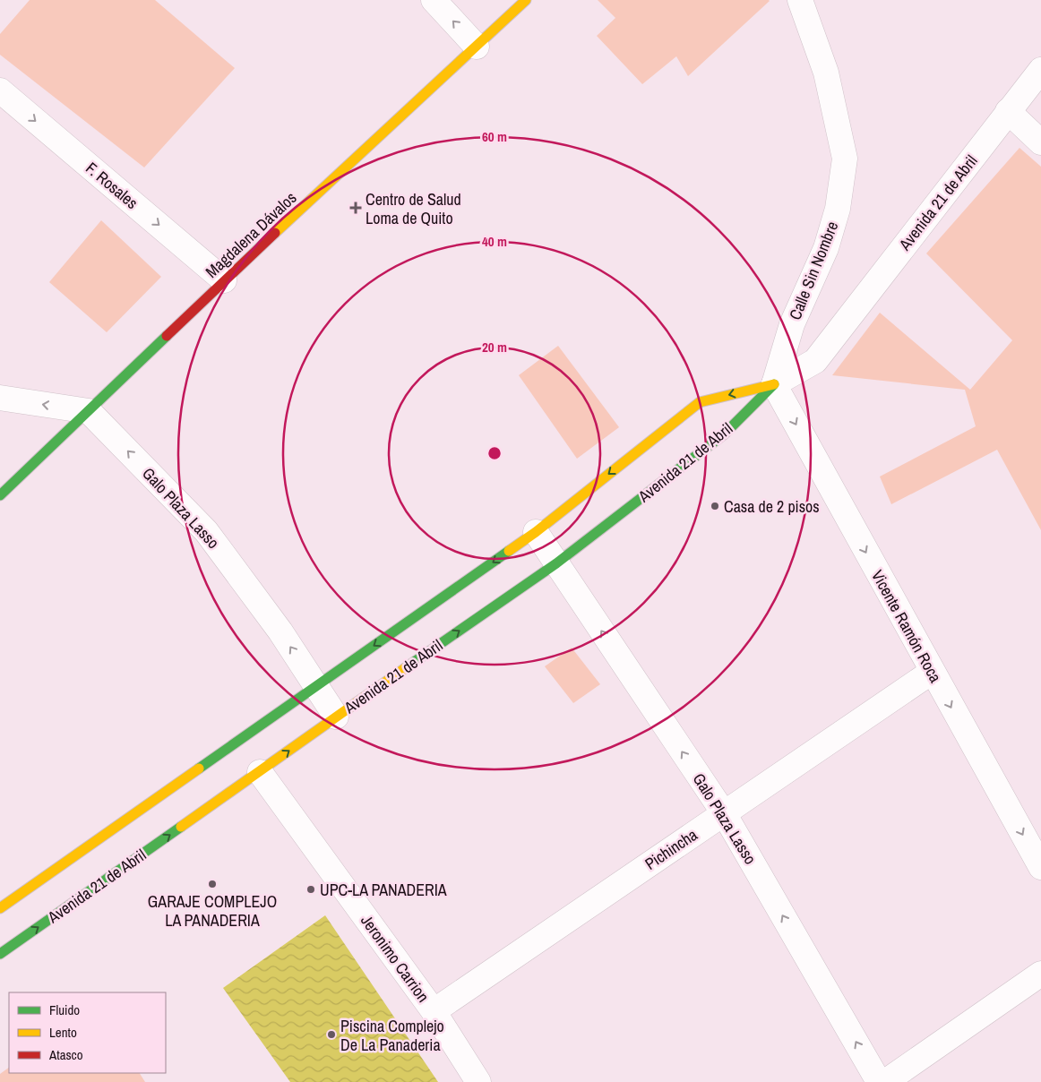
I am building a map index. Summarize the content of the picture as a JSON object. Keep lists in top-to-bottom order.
{
  "streets": {
    "main road": ["Avenida 21 de Abril", "Magdalena Dávalos"],
    "street": [
      "F. Rosales",
      "Calle Sin Nombre",
      "Galo Plaza Lasso",
      "Vicente Ramón Roca",
      "Pichincha",
      "Jeronimo Carrion"
    ]
  },
  "crossings": [
    ["F. Rosales", "Magdalena Dávalos"],
    ["Avenida 21 de Abril", "Calle Sin Nombre"],
    ["Avenida 21 de Abril", "Galo Plaza Lasso"],
    ["Avenida 21 de Abril", "Vicente Ramón Roca"],
    ["Avenida 21 de Abril", "Jeronimo Carrion"],
    ["Magdalena Dávalos", "Galo Plaza Lasso"],
    ["Calle Sin Nombre", "Vicente Ramón Roca"],
    ["Galo Plaza Lasso", "Pichincha"],
    ["Vicente Ramón Roca", "Pichincha"],
    ["Pichincha", "Jeronimo Carrion"]
  ],
  "one_way": ["F. Rosales", "Galo Plaza Lasso", "Vicente Ramón Roca"],
  "places": {
    "health": ["Centro de Salud Loma de Quito"],
    "other": [
      "Casa de 2 pisos",
      "GARAJE COMPLEJO LA PANADERIA",
      "UPC-LA PANADERIA",
      "Piscina Complejo De La Panaderia"
    ]
  },
  "legend": ["Fluido", "Lento", "Atasco"],
  "rings": ["60 m", "40 m", "20 m"]
}
